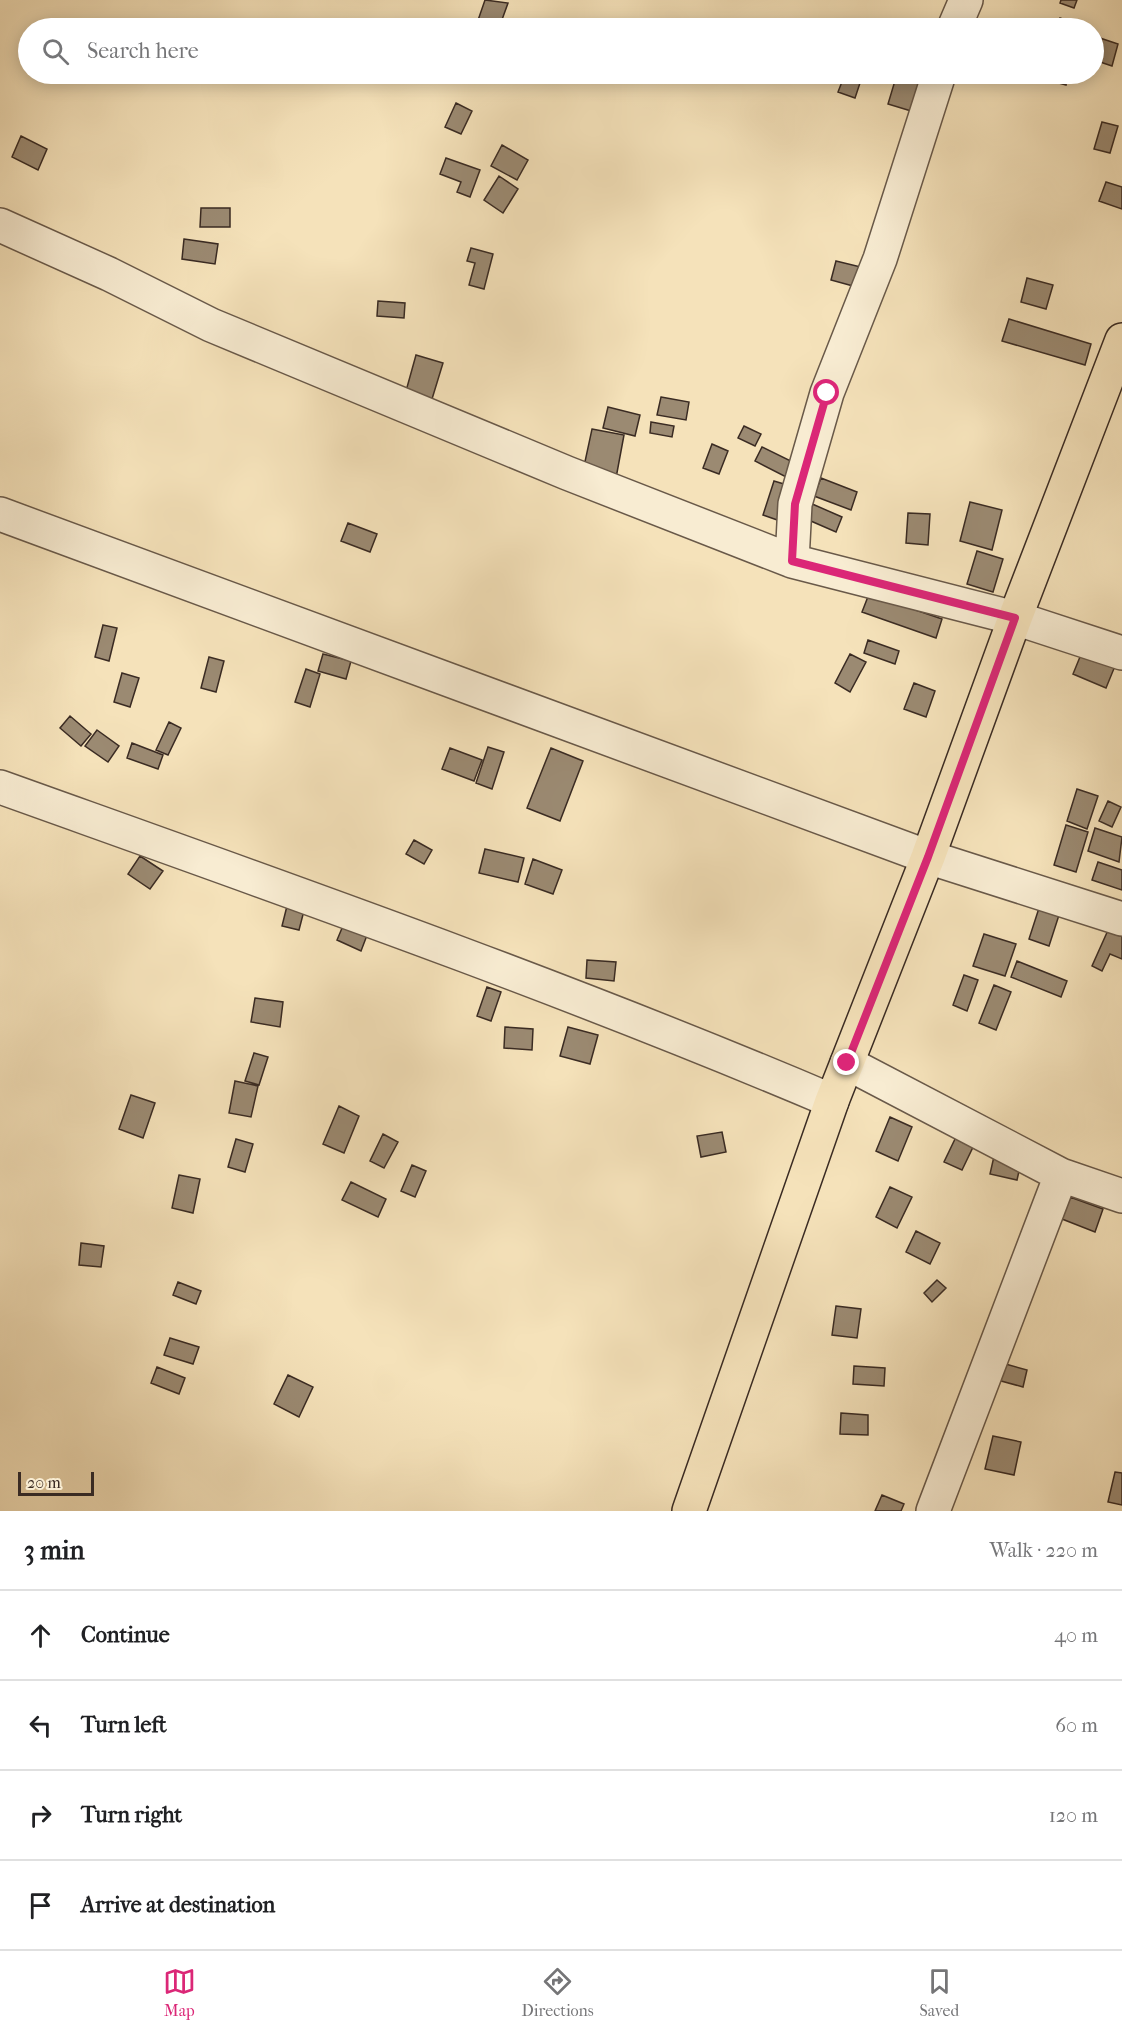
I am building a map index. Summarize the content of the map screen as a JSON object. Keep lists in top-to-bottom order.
{
  "scale_bar": "20 m",
  "page": {
    "search": "Search here",
    "scale": "20 m",
    "heading": ["3 min", "Walk · 220 m"],
    "list": [
      ["Continue", "40 m"],
      ["Turn left", "60 m"],
      ["Turn right", "120 m"],
      "Arrive at destination"
    ],
    "nav": ["Map", "Directions", "Saved"]
  }
}
